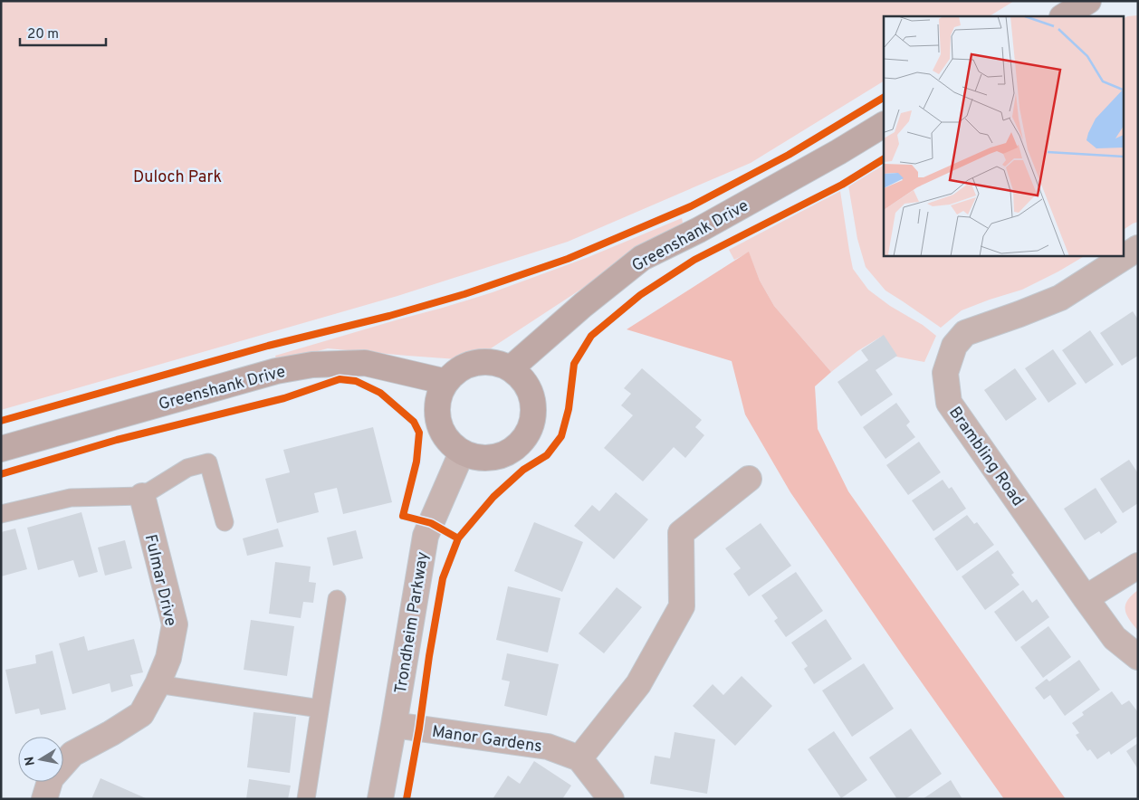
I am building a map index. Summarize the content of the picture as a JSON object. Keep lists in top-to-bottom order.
{
  "streets": {
    "street": [
      "Greenshank Drive",
      "Brambling Road",
      "Fulmar Drive",
      "Trondheim Parkway",
      "Manor Gardens"
    ]
  },
  "crossings": [
    ["Greenshank Drive", "Trondheim Parkway"],
    ["Trondheim Parkway", "Manor Gardens"]
  ],
  "parks": ["Duloch Park"],
  "scale_bar": "20 m",
  "north": "left"
}
